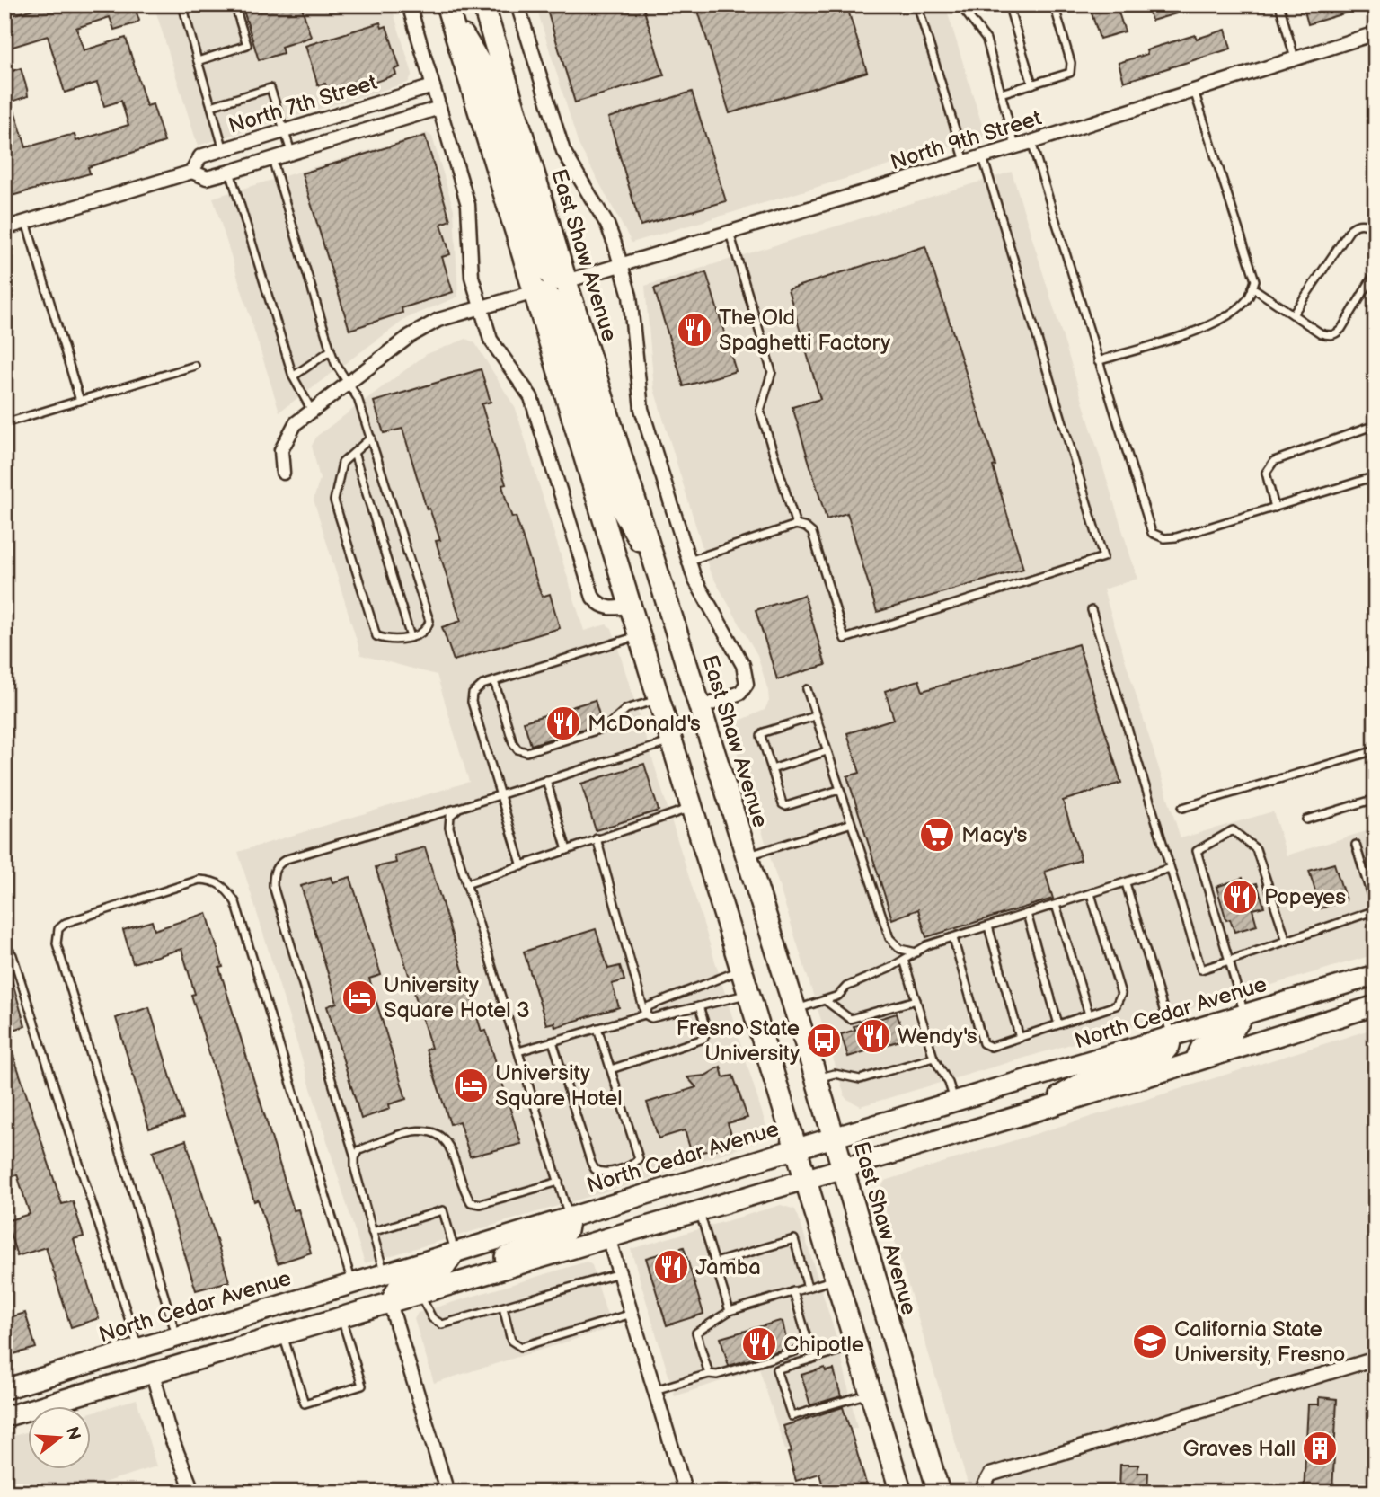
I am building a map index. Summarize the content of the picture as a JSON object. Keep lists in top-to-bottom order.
{
  "streets": {
    "main road": ["East Shaw Avenue", "North Cedar Avenue"],
    "street": ["North 7th Street", "North 9th Street"]
  },
  "crossings": [
    ["North 9th Street", "East Shaw Avenue"],
    ["East Shaw Avenue", "North Cedar Avenue"]
  ],
  "places": {
    "restaurant": [
      "The Old Spaghetti Factory",
      "McDonald's",
      "Popeyes",
      "Wendy's",
      "Jamba",
      "Chipotle"
    ],
    "supermarket": ["Macy's"],
    "hotel": ["University Square Hotel 3", "University Square Hotel"],
    "bus stop": ["Fresno State University"],
    "school or university": ["California State University, Fresno"],
    "building": ["Graves Hall"]
  },
  "north": "right"
}
